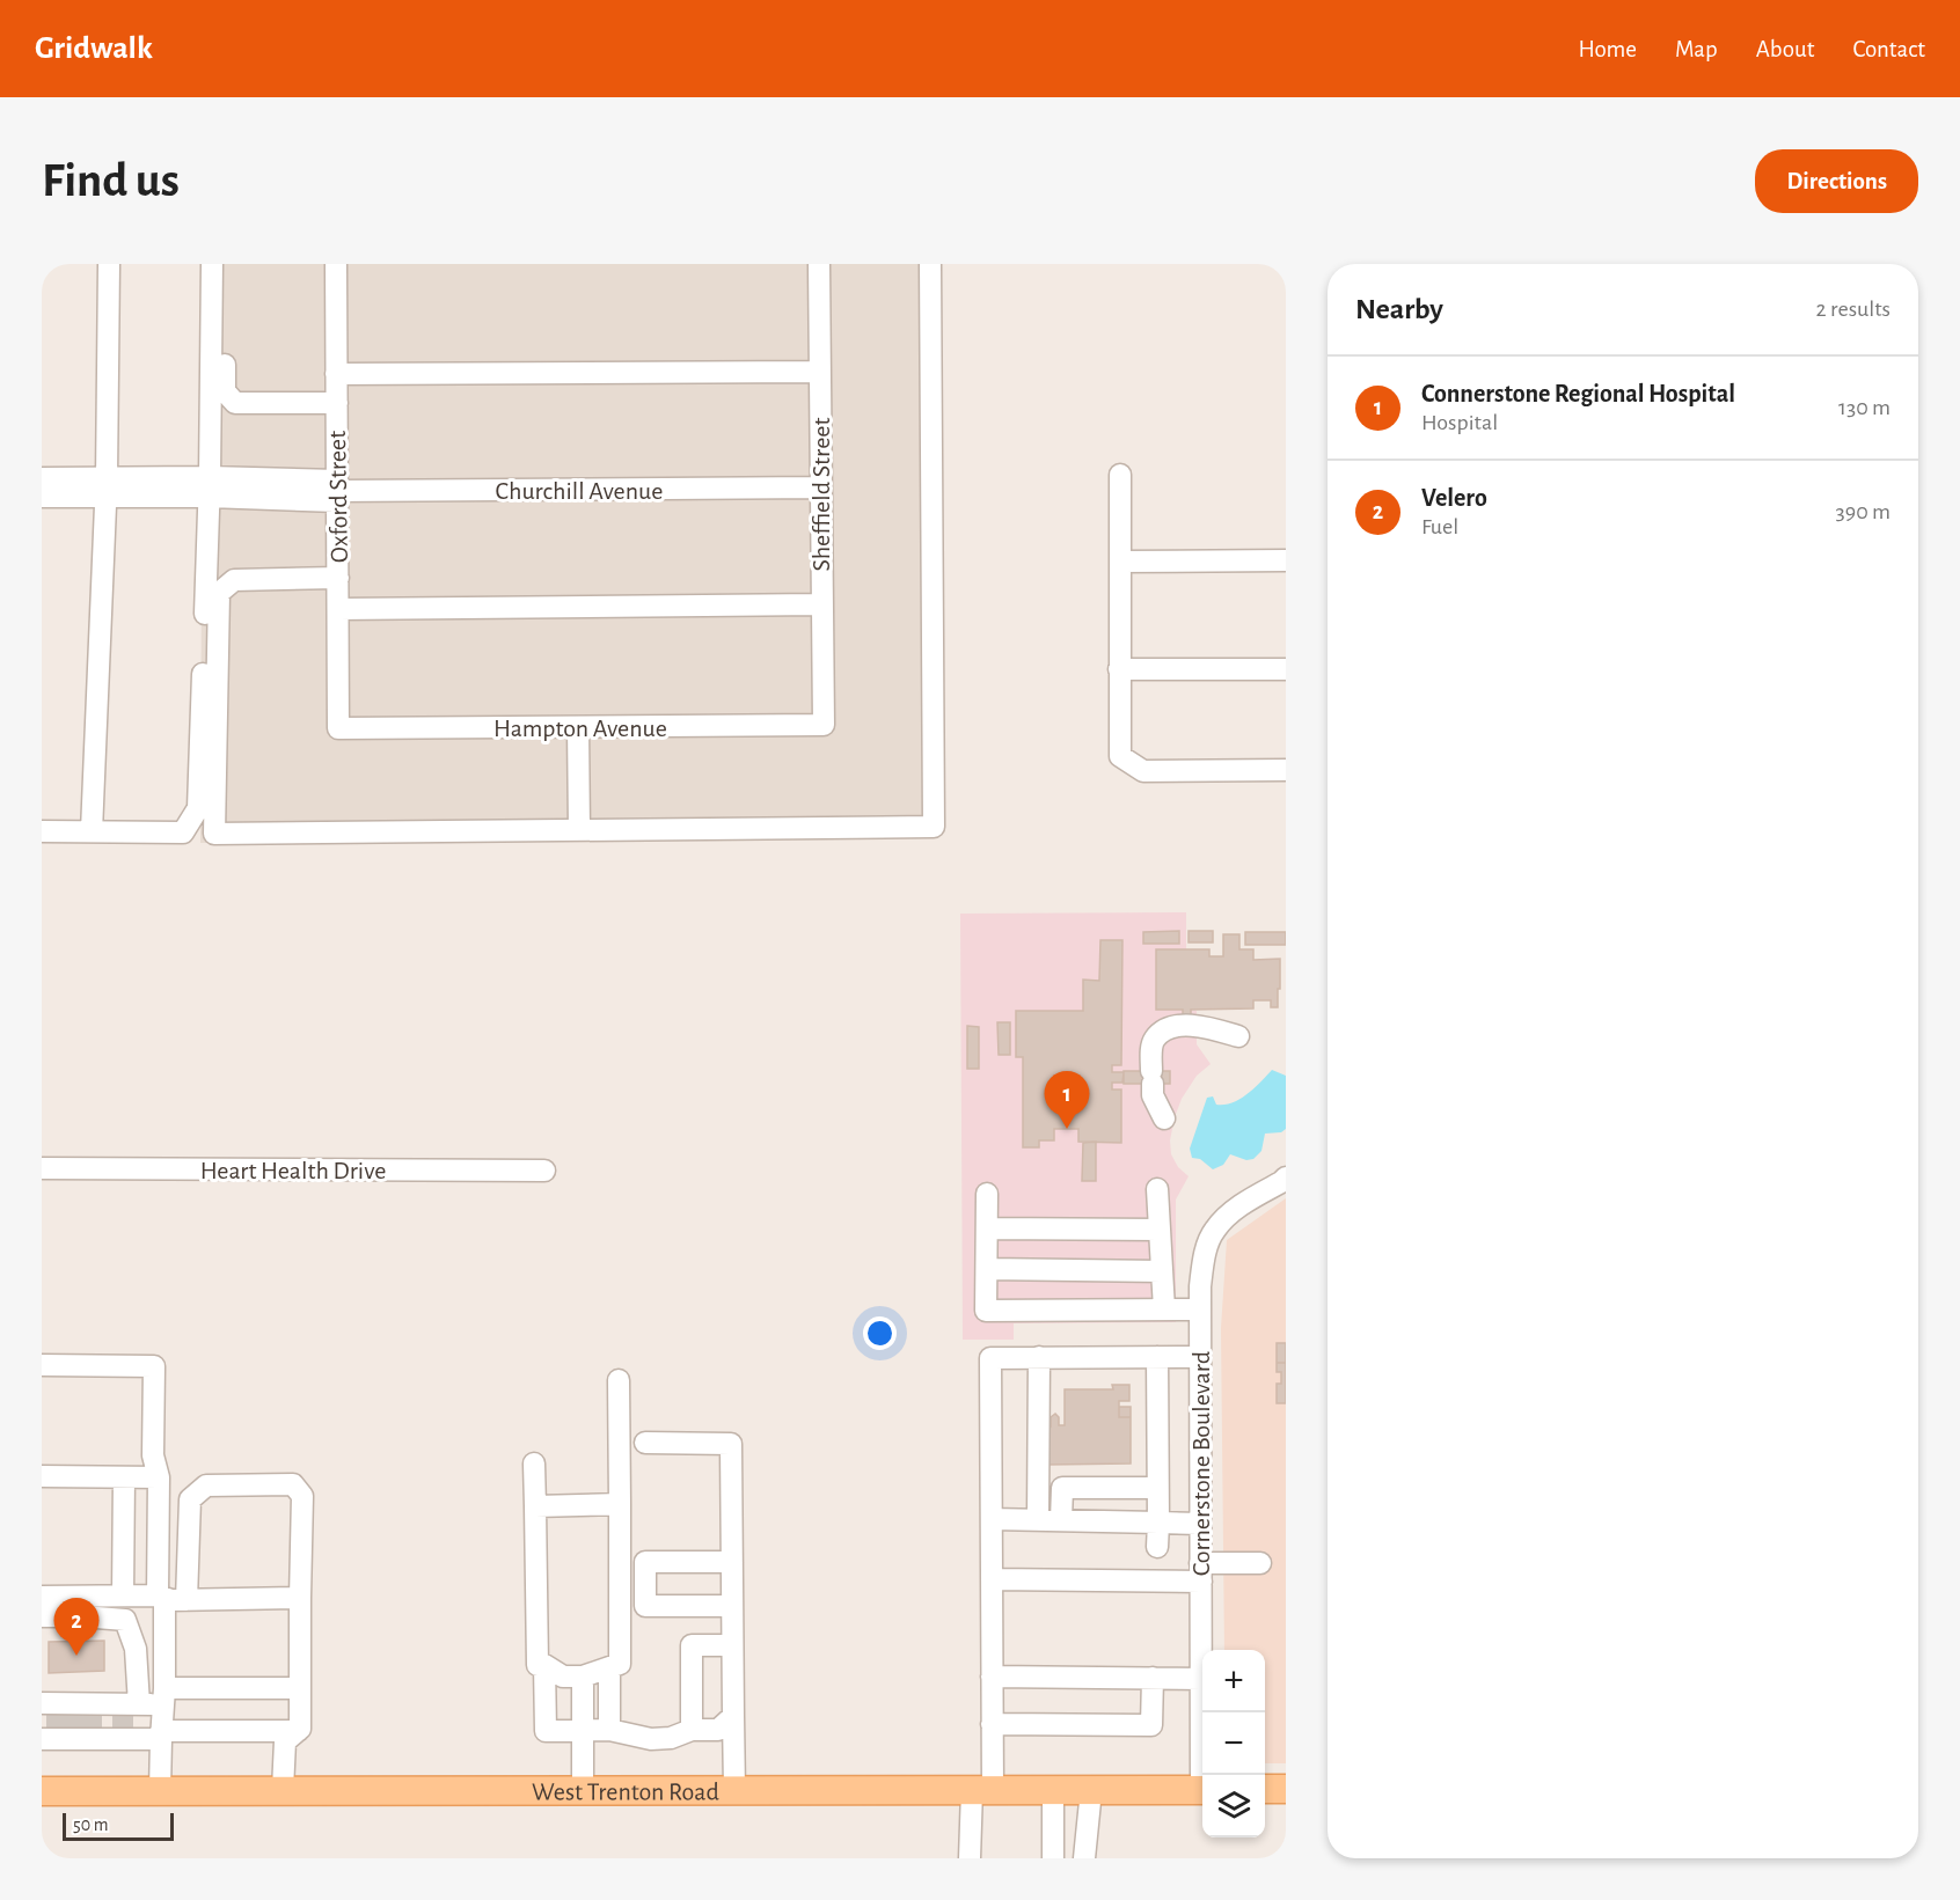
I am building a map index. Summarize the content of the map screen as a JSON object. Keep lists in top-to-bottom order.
{
  "streets": {
    "main road": ["West Trenton Road"],
    "street": [
      "Churchill Avenue",
      "Sheffield Street",
      "Oxford Street",
      "Hampton Avenue",
      "Heart Health Drive",
      "Cornerstone Boulevard"
    ]
  },
  "crossings": [
    ["Churchill Avenue", "Sheffield Street"],
    ["Churchill Avenue", "Oxford Street"],
    ["Sheffield Street", "Hampton Avenue"],
    ["Oxford Street", "Hampton Avenue"]
  ],
  "scale_bar": "50 m",
  "page": {
    "header": "Gridwalk",
    "nav": [
      "Home",
      "Map",
      "About",
      "Contact"
    ],
    "buttons": "Directions",
    "title": "Find us",
    "heading": ["Nearby", "2 results"],
    "list": [
      {
        "mark": "1",
        "name": "Connerstone Regional Hospital",
        "note": "Hospital",
        "value": "130 m"
      },
      {
        "mark": "2",
        "name": "Velero",
        "note": "Fuel",
        "value": "390 m"
      }
    ],
    "pins": ["1", "2"],
    "map_buttons": ["+", "−"],
    "scale": "50 m"
  }
}
